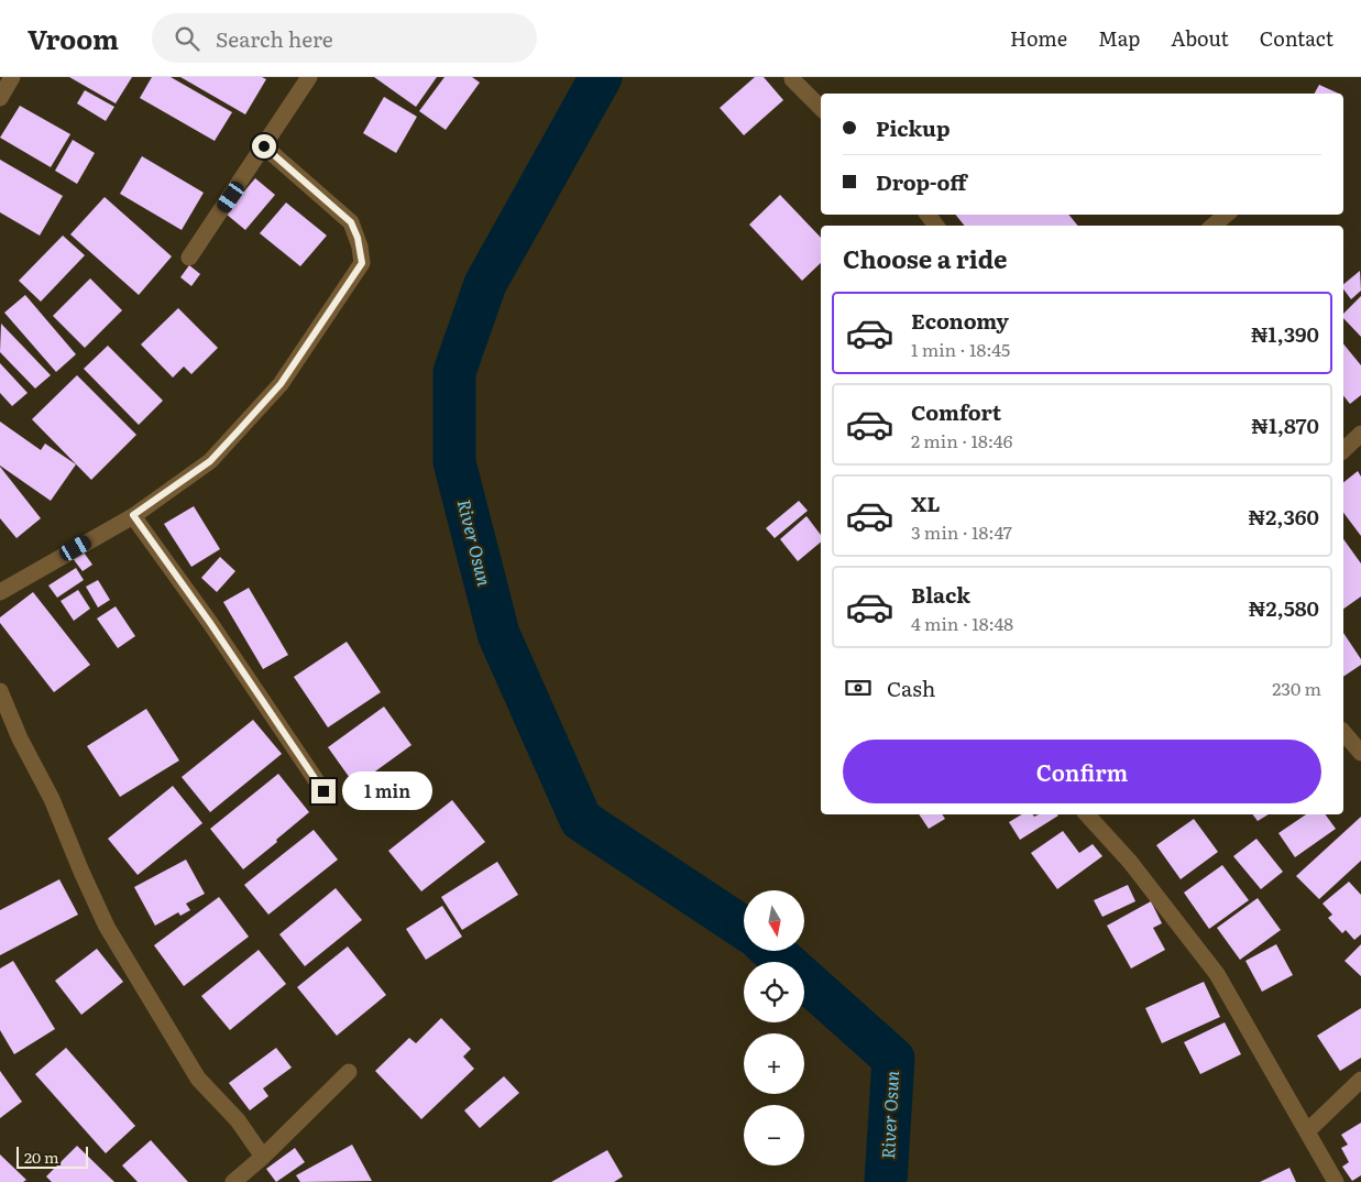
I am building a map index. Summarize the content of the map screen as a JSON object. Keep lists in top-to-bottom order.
{
  "water": ["River Osun"],
  "scale_bar": "20 m",
  "north": "bottom",
  "page": {
    "header": "Vroom",
    "search": "Search here",
    "nav": [
      "Home",
      "Map",
      "About",
      "Contact"
    ],
    "banner": ["Pickup", "Drop-off"],
    "heading": "Choose a ride",
    "list": [
      {
        "name": "Economy",
        "note": "1 min · 18:45",
        "value": "₦1,390"
      },
      {
        "name": "Comfort",
        "note": "2 min · 18:46",
        "value": "₦1,870"
      },
      {
        "name": "XL",
        "note": "3 min · 18:47",
        "value": "₦2,360"
      },
      {
        "name": "Black",
        "note": "4 min · 18:48",
        "value": "₦2,580"
      }
    ],
    "pay": ["Cash", "230 m"],
    "buttons": "Confirm",
    "bubble": "1 min",
    "map_buttons": ["+", "−"],
    "scale": "20 m"
  }
}
